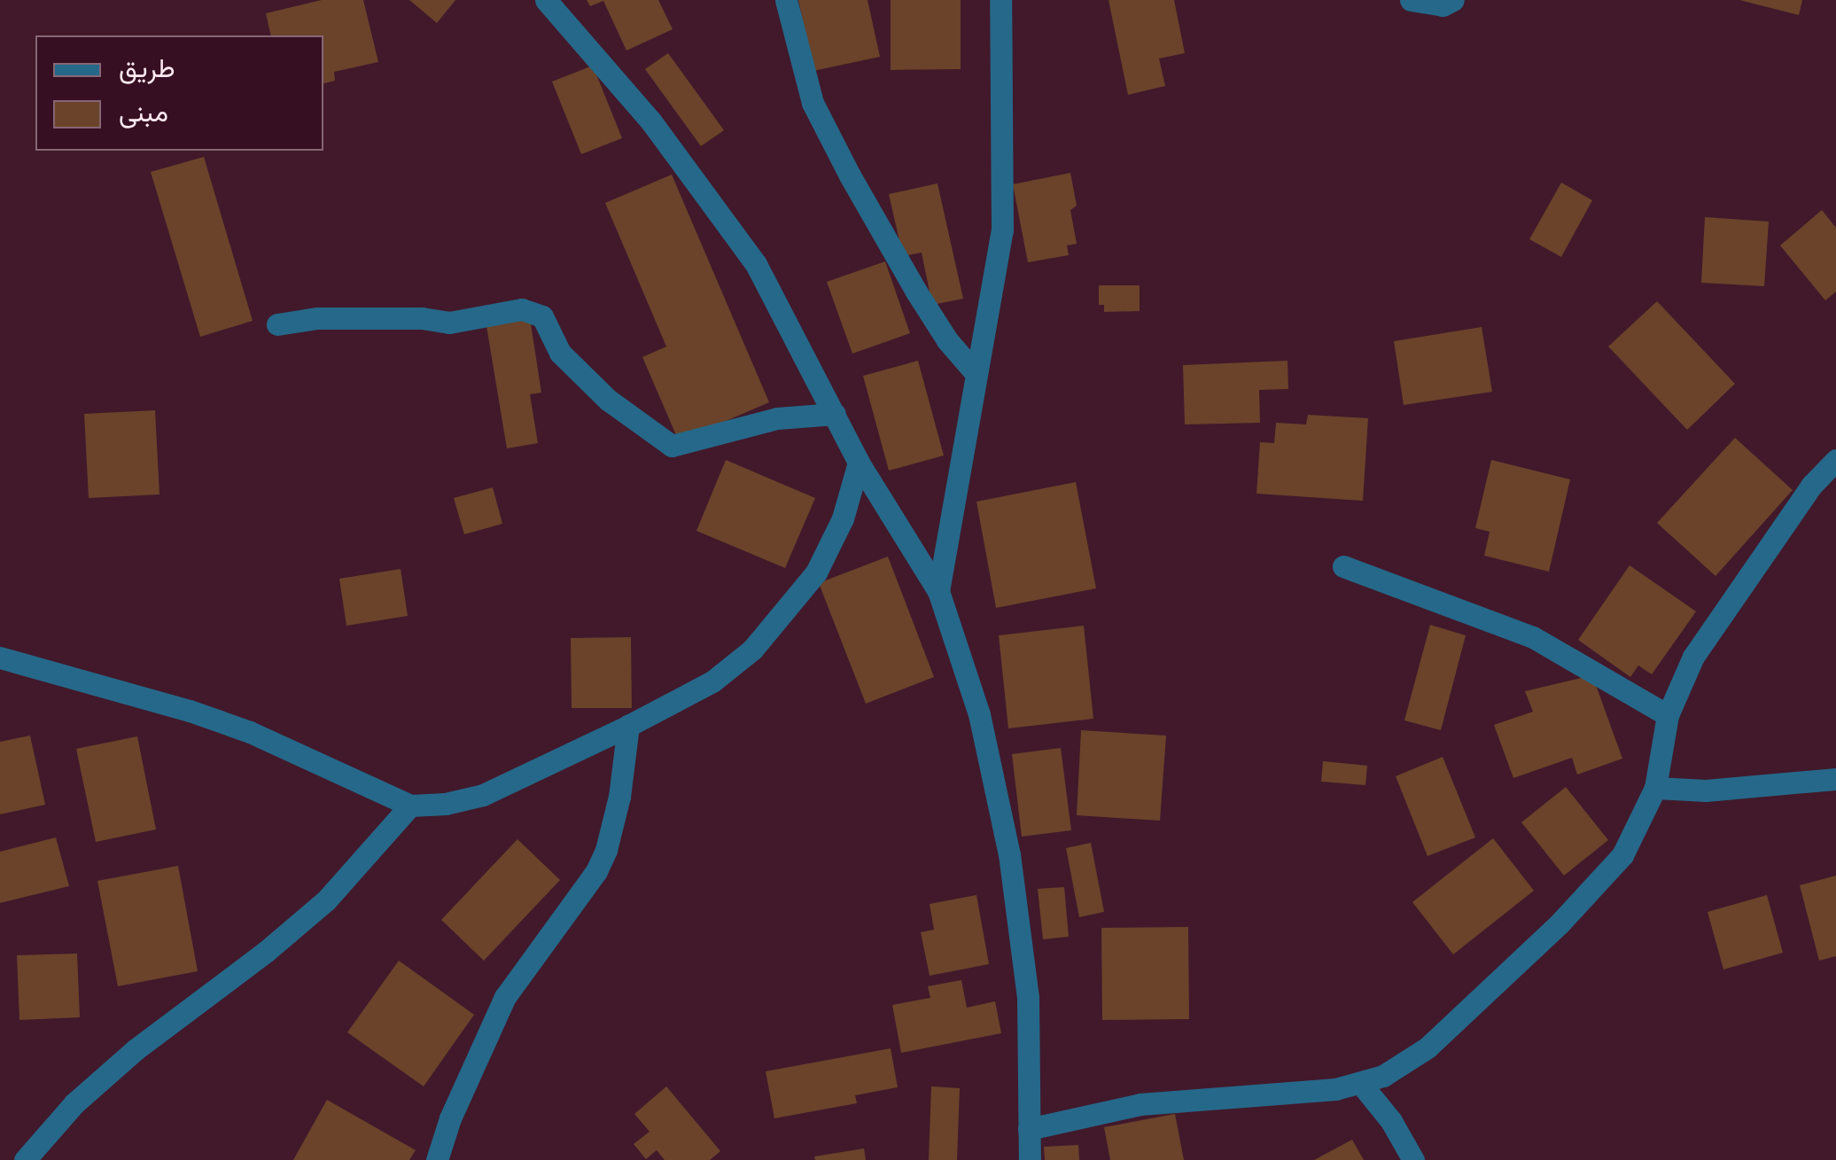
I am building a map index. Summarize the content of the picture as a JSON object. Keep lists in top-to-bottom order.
{
  "legend": ["طريق", "مبنى"]
}
